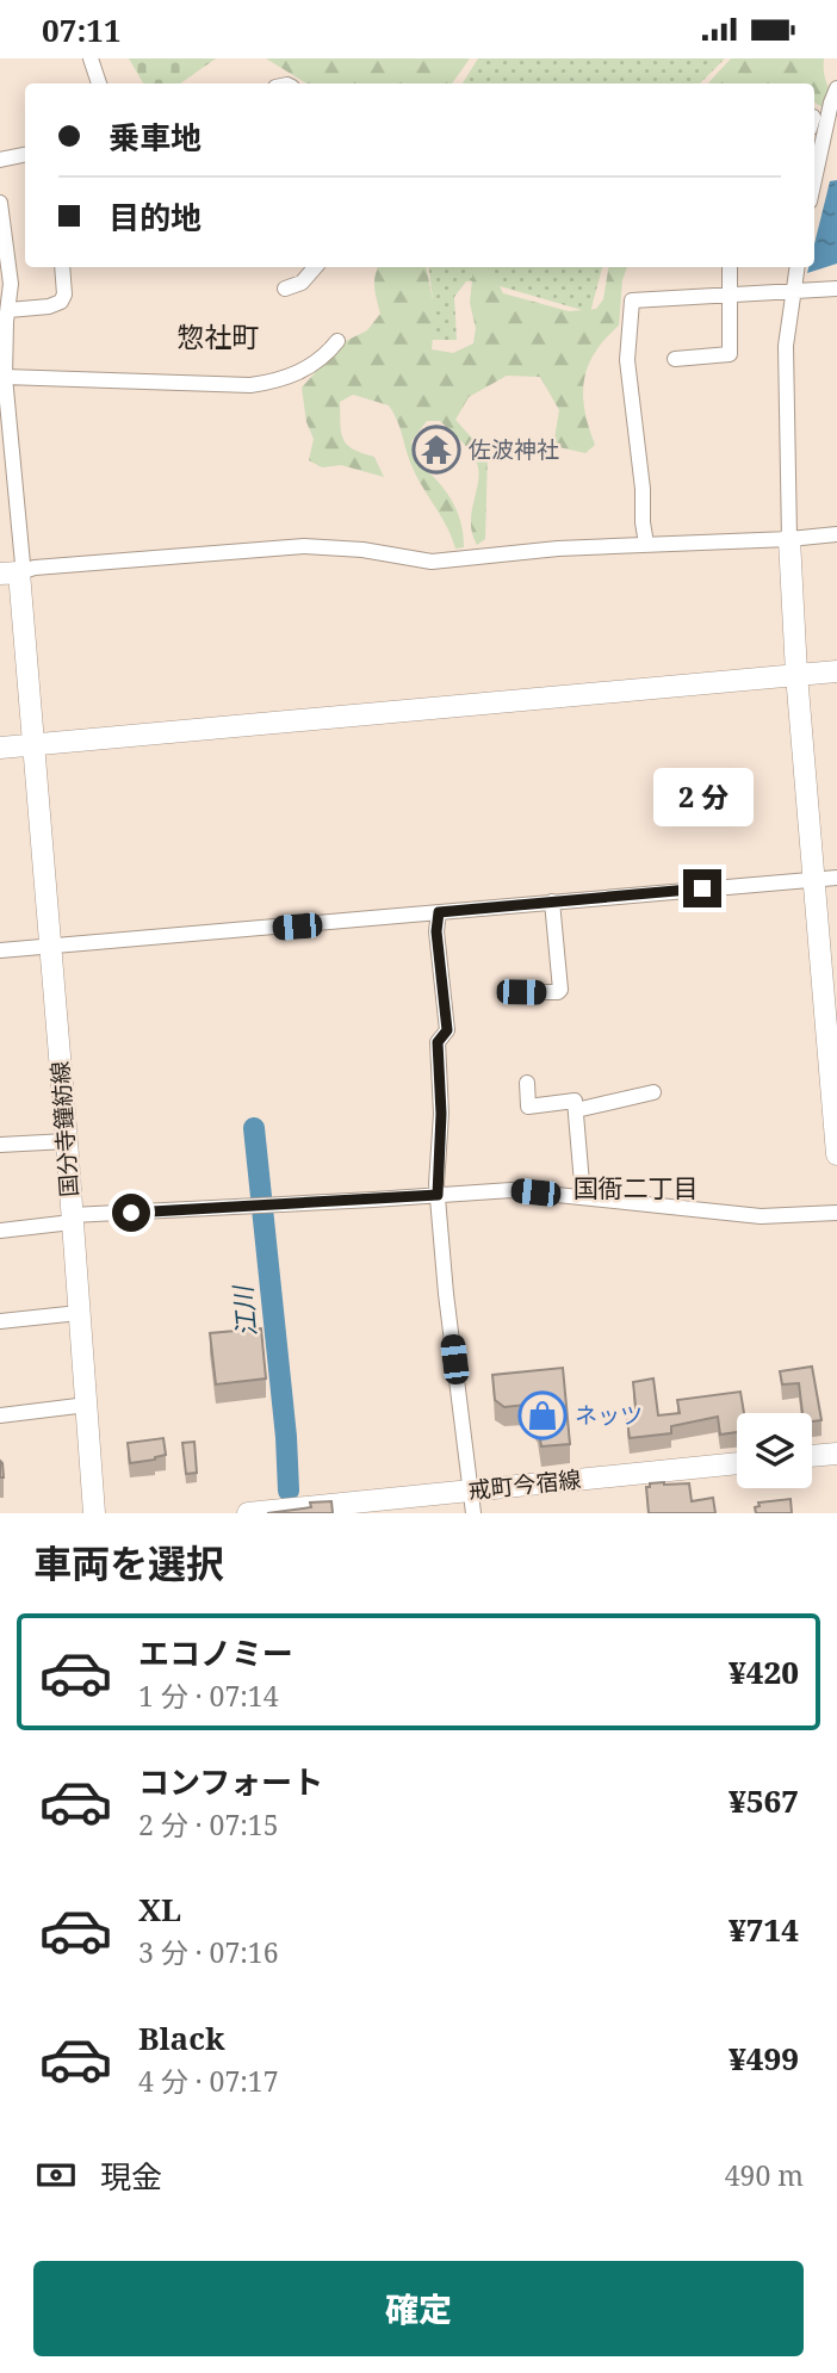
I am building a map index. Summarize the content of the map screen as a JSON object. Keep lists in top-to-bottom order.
{
  "streets": {
    "street": ["国分寺鐘紡線", "戒町今宿線"]
  },
  "districts": ["惣社町", "国衙二丁目"],
  "water": ["江川"],
  "places": {
    "temple": ["佐波神社"],
    "shop": ["ネッツ"]
  },
  "page": {
    "status": "07:11",
    "banner": ["乗車地", "目的地"],
    "bubble": "2 分",
    "heading": "車両を選択",
    "list": [
      {
        "name": "エコノミー",
        "note": "1 分 · 07:14",
        "value": "¥420"
      },
      {
        "name": "コンフォート",
        "note": "2 分 · 07:15",
        "value": "¥567"
      },
      {
        "name": "XL",
        "note": "3 分 · 07:16",
        "value": "¥714"
      },
      {
        "name": "Black",
        "note": "4 分 · 07:17",
        "value": "¥499"
      }
    ],
    "pay": ["現金", "490 m"],
    "buttons": "確定"
  }
}
